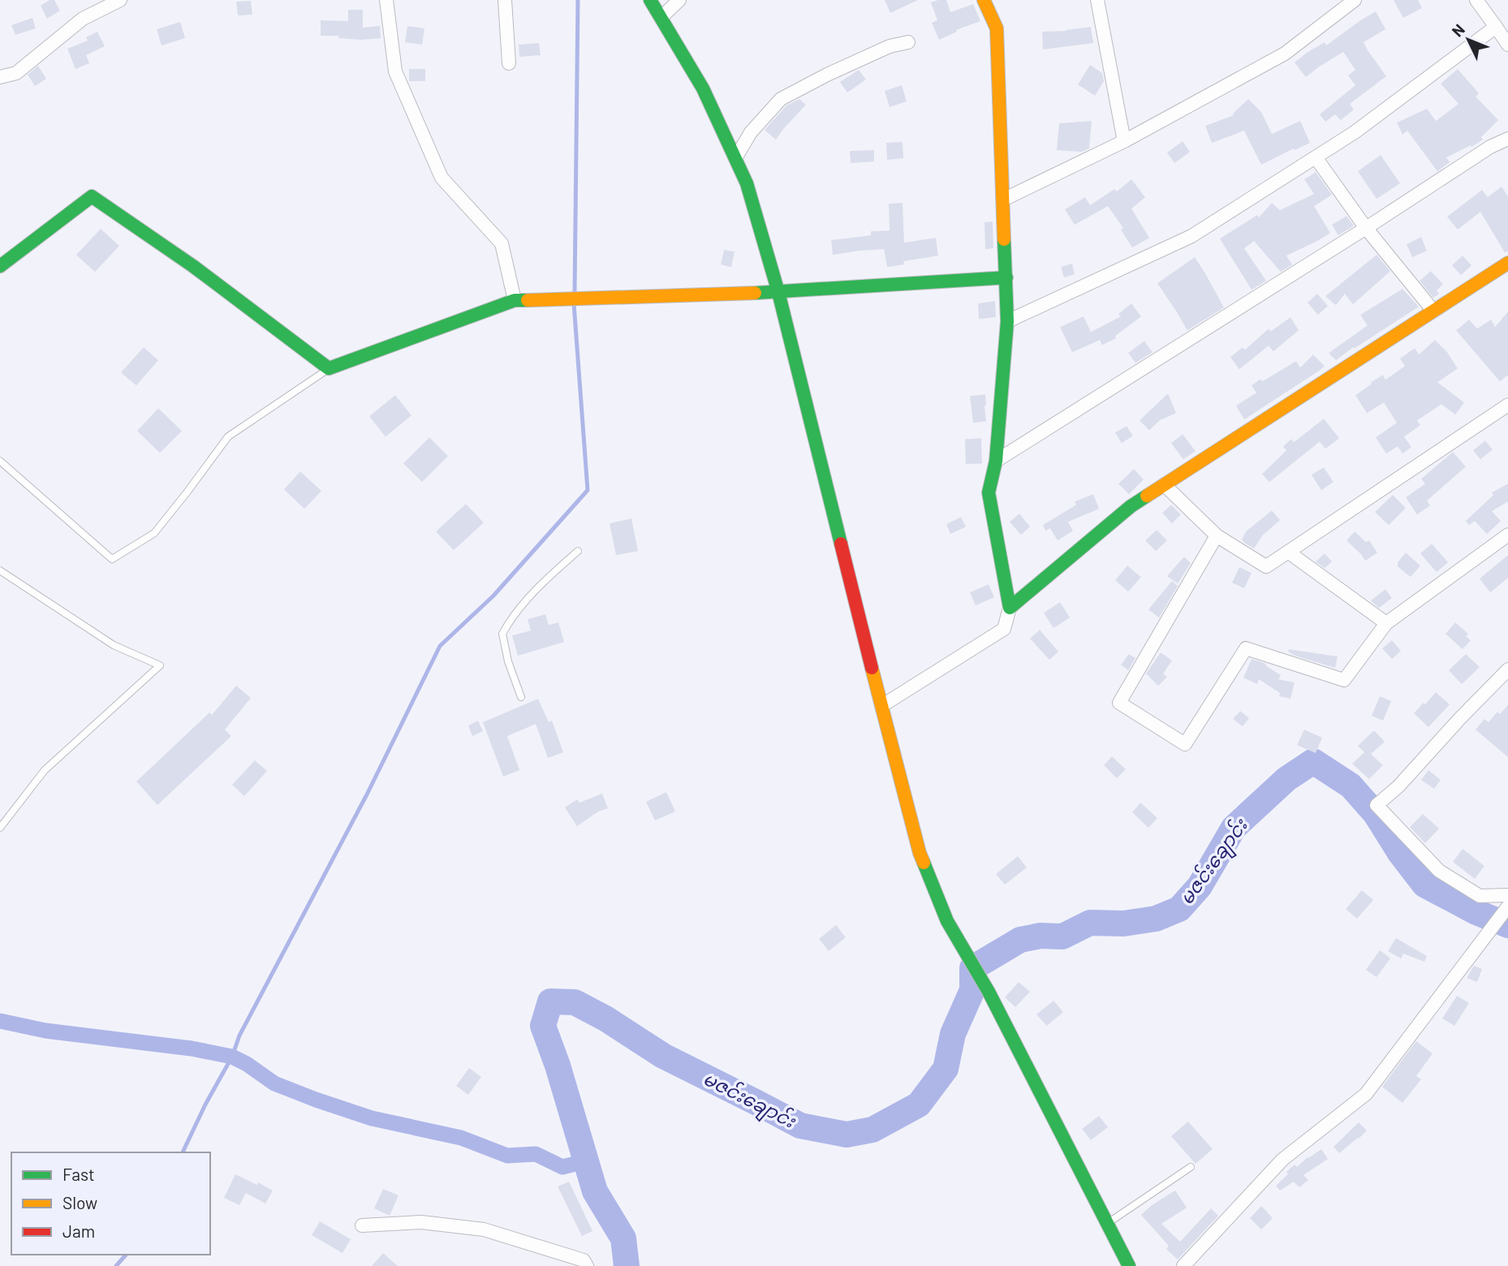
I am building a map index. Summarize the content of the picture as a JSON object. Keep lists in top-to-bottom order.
{
  "water": ["မဇင်းချောင်း"],
  "legend": ["Fast", "Slow", "Jam"],
  "north": "top left"
}
